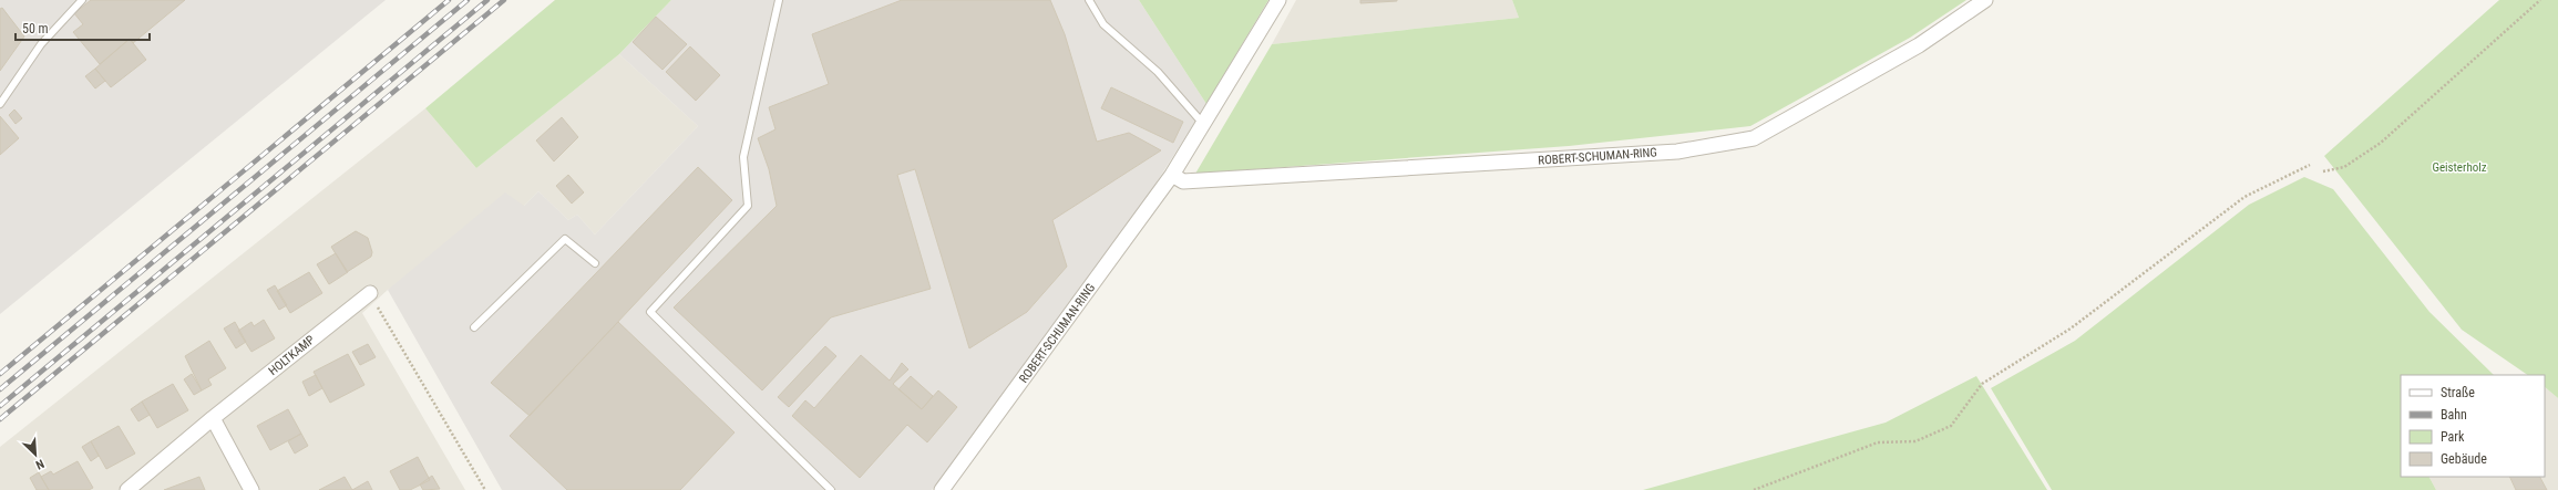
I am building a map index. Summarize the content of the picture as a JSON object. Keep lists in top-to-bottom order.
{
  "streets": {
    "street": ["ROBERT-SCHUMAN-RING", "HOLTKAMP"]
  },
  "parks": ["Geisterholz"],
  "legend": [
    "Straße",
    "Bahn",
    "Park",
    "Gebäude"
  ],
  "scale_bar": "50 m",
  "north": "bottom right"
}
